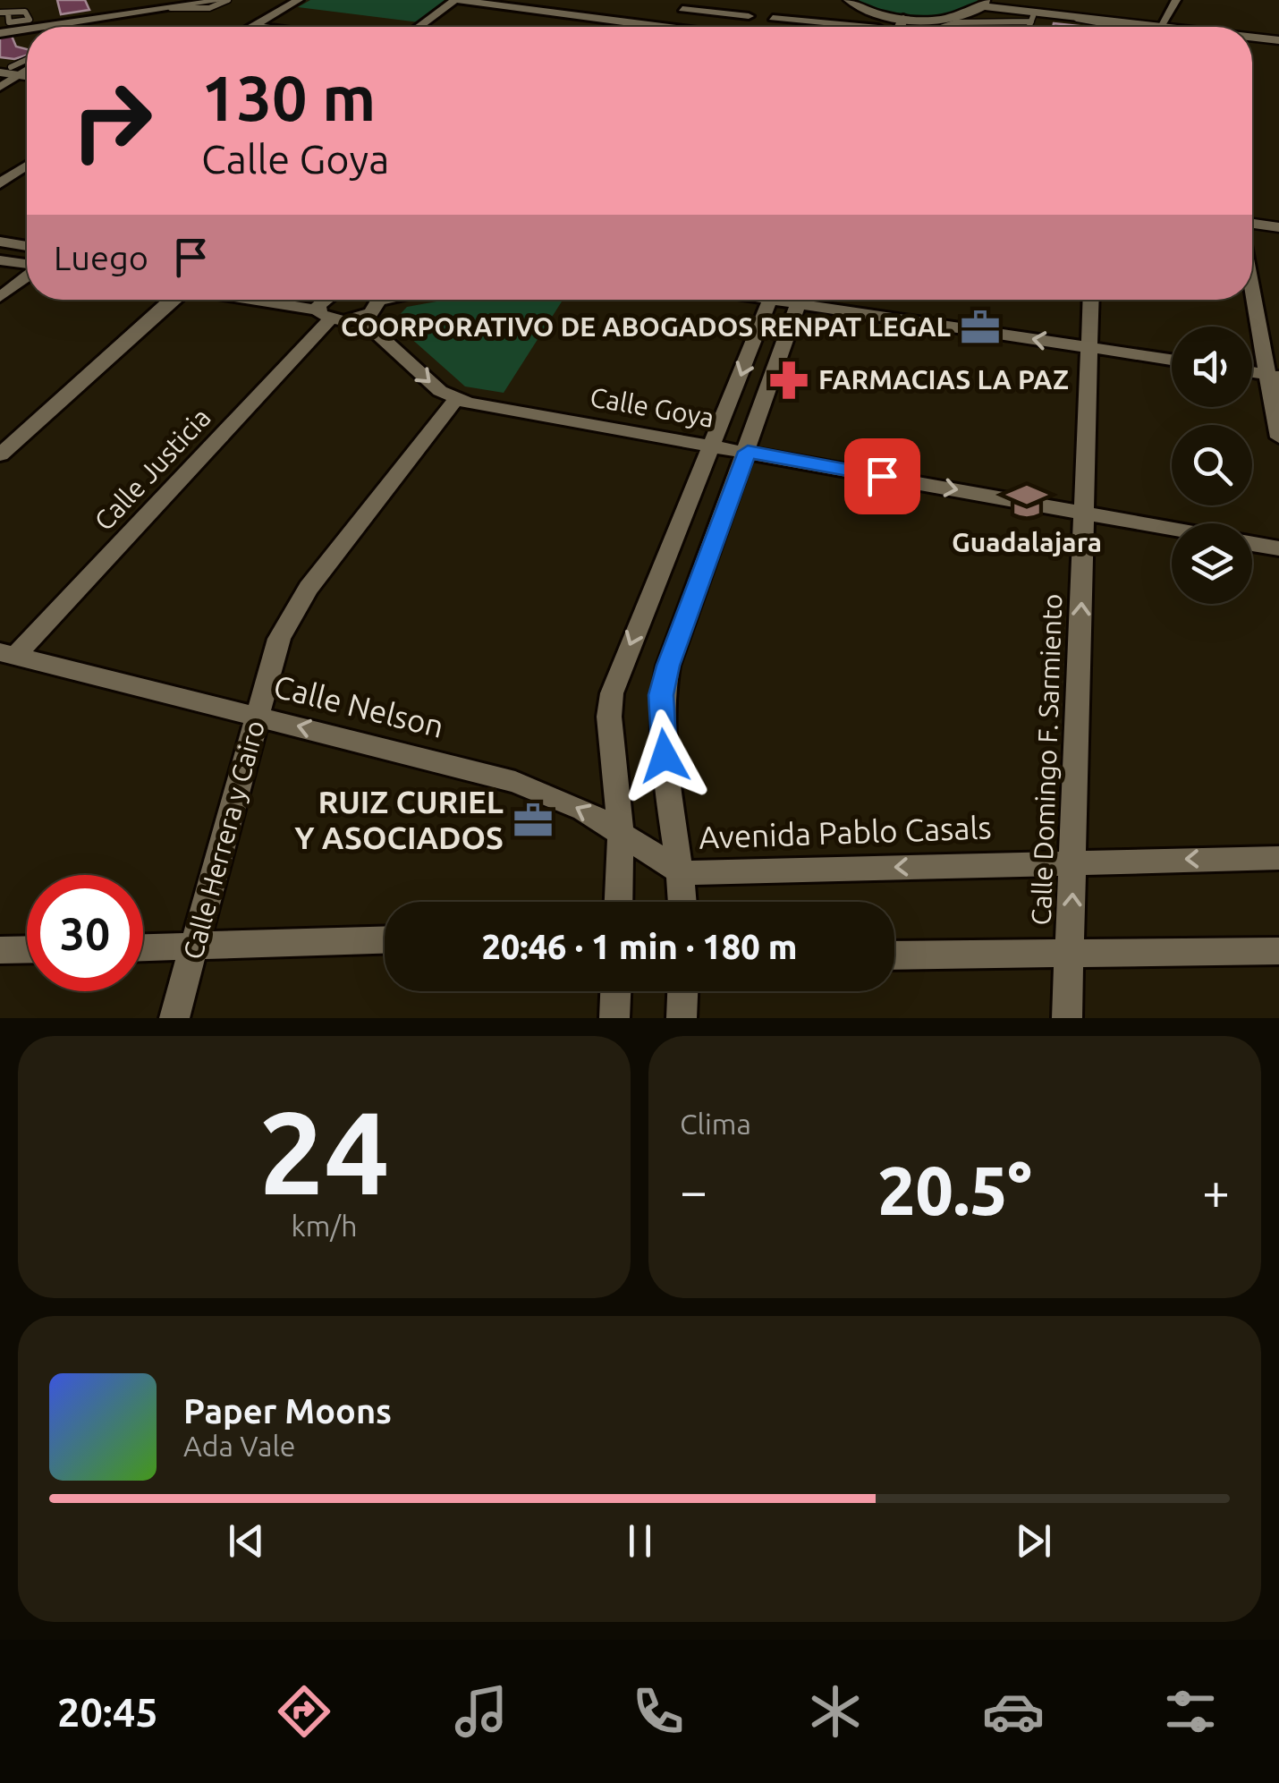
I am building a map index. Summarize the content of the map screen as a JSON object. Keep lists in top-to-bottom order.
{
  "streets": {
    "street": [
      "Calle Goya",
      "Calle Justicia",
      "Calle Nelson",
      "Calle Domingo F. Sarmiento",
      "Avenida Pablo Casals",
      "Calle Herrera y Cairo"
    ]
  },
  "crossings": [
    ["Calle Goya", "Calle Domingo F. Sarmiento"],
    ["Calle Goya", "Calle Herrera y Cairo"],
    ["Calle Justicia", "Calle Nelson"],
    ["Calle Nelson", "Avenida Pablo Casals"],
    ["Calle Nelson", "Calle Herrera y Cairo"],
    ["Calle Domingo F. Sarmiento", "Avenida Pablo Casals"]
  ],
  "one_way": ["Calle Nelson", "Calle Domingo F. Sarmiento"],
  "places": {
    "office": ["COORPORATIVO DE ABOGADOS RENPAT LEGAL", "RUIZ CURIEL Y ASOCIADOS"],
    "pharmacy": ["FARMACIAS LA PAZ"],
    "school or university": ["Guadalajara"]
  },
  "page": {
    "turn": ["130 m", "Calle Goya"],
    "then": "Luego",
    "limit": "30",
    "trip": "20:46 · 1 min · 180 m",
    "tile": [
      ["24", "km/h"],
      "Clima"
    ],
    "heat": ["−", "20.5°", "+"],
    "song": ["Paper Moons", "Ada Vale"],
    "tabs": "20:45"
  }
}
